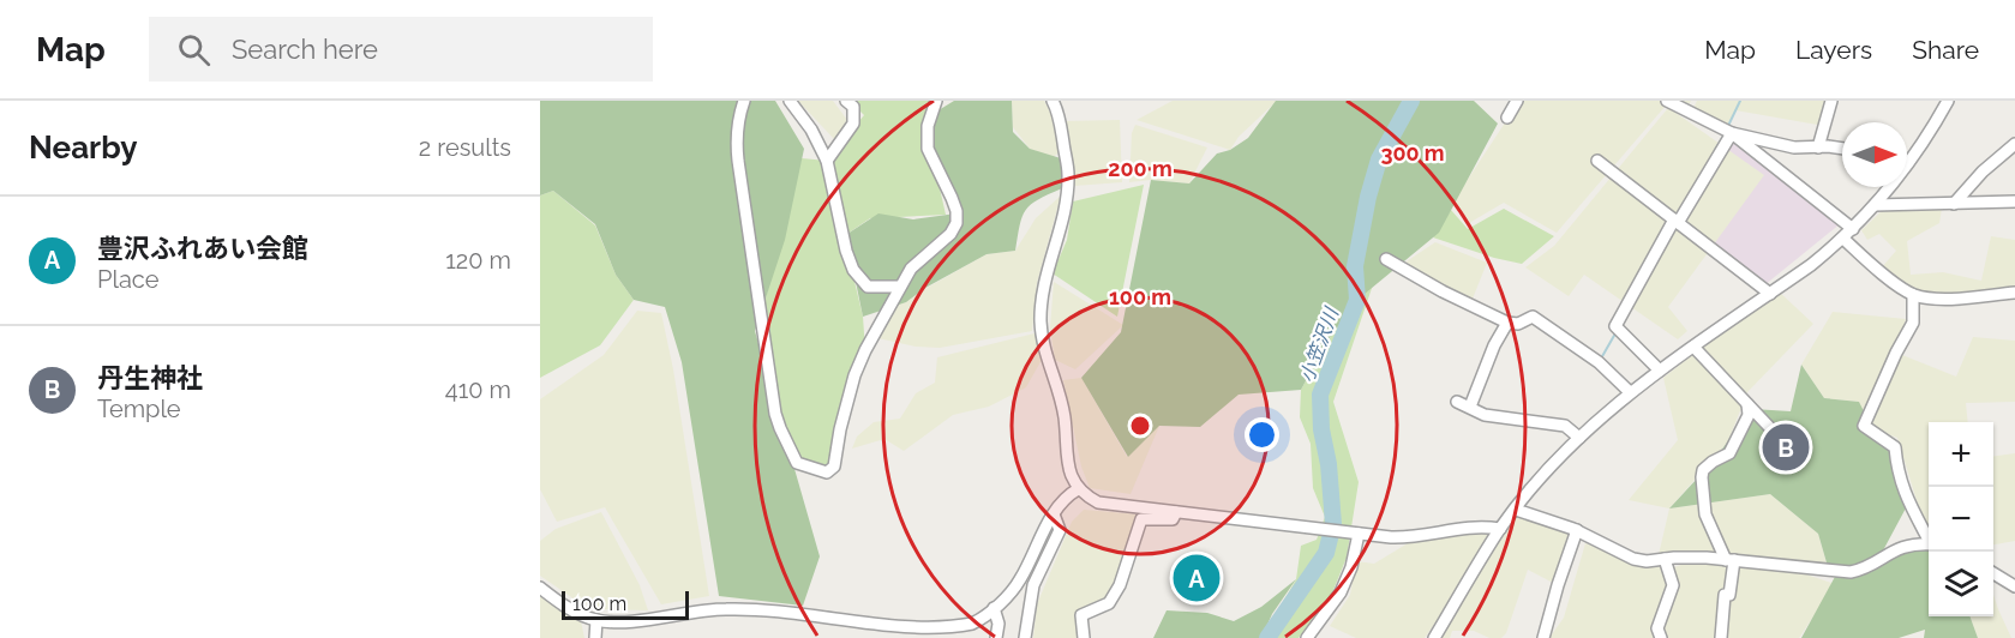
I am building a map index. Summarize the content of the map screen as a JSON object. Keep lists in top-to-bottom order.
{
  "water": ["小笠沢川"],
  "scale_bar": "100 m",
  "north": "right",
  "page": {
    "header": "Map",
    "search": "Search here",
    "nav": ["Map", "Layers", "Share"],
    "heading": ["Nearby", "2 results"],
    "list": [
      {
        "mark": "A",
        "name": "豊沢ふれあい会館",
        "note": "Place",
        "value": "120 m"
      },
      {
        "mark": "B",
        "name": "丹生神社",
        "note": "Temple",
        "value": "410 m"
      }
    ],
    "pins": ["B", "A"],
    "map_buttons": ["+", "−"],
    "scale": "100 m"
  },
  "rings": ["300 m", "200 m", "100 m"]
}
